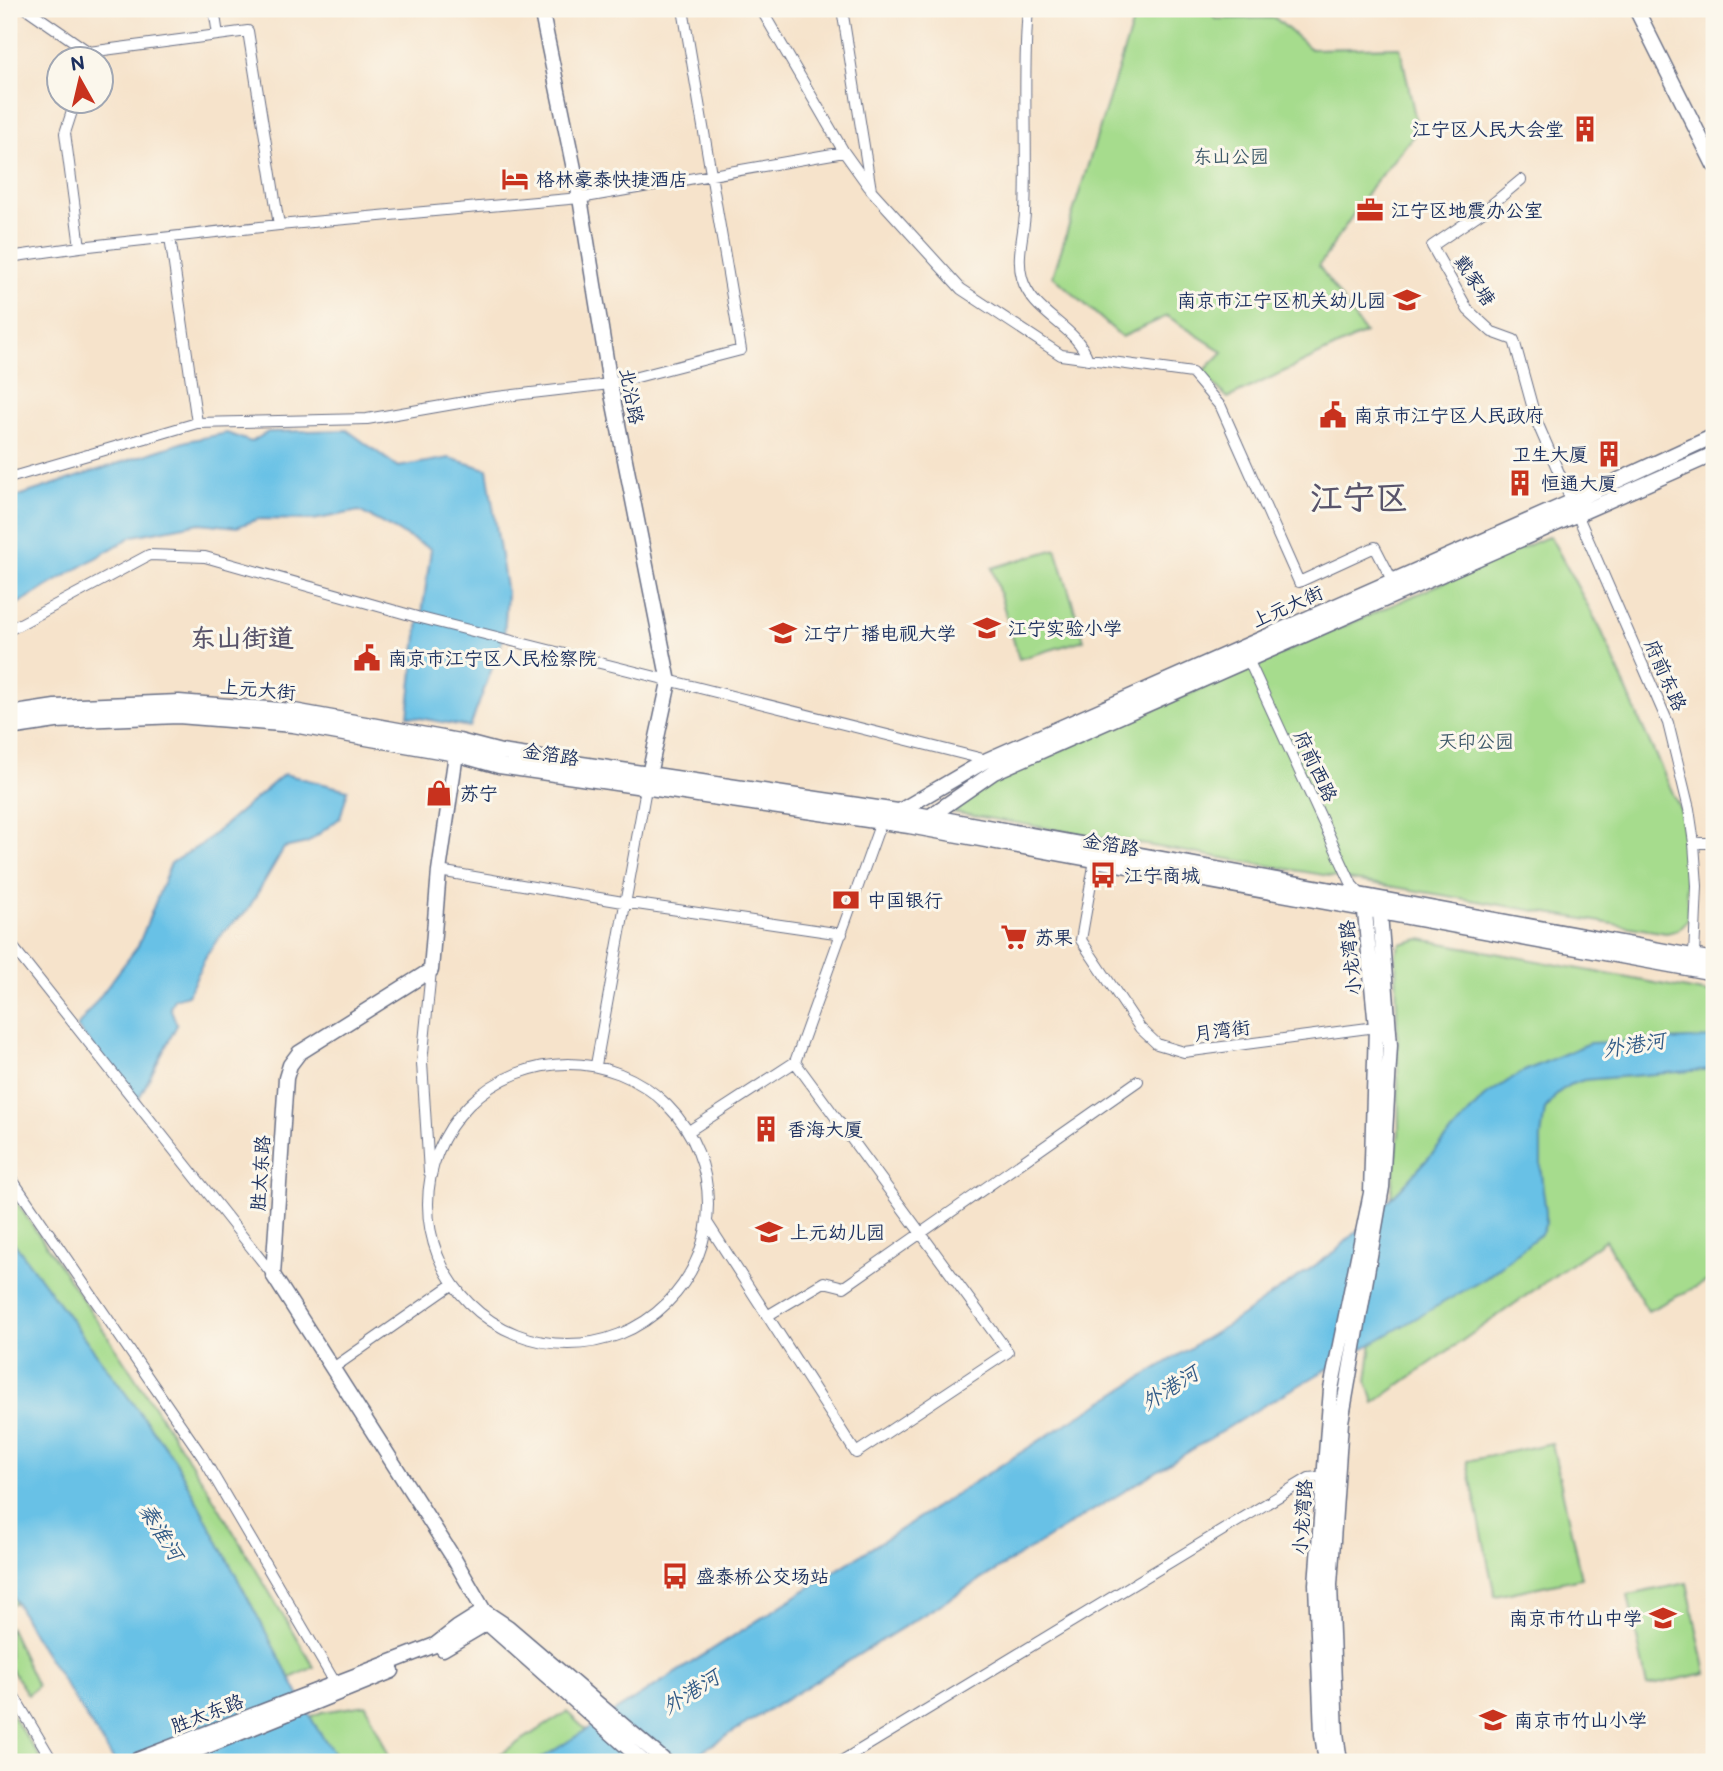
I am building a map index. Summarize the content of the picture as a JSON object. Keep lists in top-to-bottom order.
{
  "streets": {
    "main road": [
      "北沿路",
      "上元大街",
      "金箔路",
      "小龙湾路",
      "胜太东路"
    ],
    "street": [
      "戴家塘",
      "府前东路",
      "府前西路",
      "月湾街"
    ]
  },
  "crossings": [
    ["戴家塘", "上元大街"],
    ["戴家塘", "府前东路"],
    ["北沿路", "金箔路"],
    ["上元大街", "府前东路"],
    ["上元大街", "金箔路"],
    ["上元大街", "府前西路"],
    ["府前东路", "金箔路"],
    ["金箔路", "府前西路"],
    ["金箔路", "小龙湾路"],
    ["金箔路", "月湾街"],
    ["府前西路", "小龙湾路"],
    ["小龙湾路", "月湾街"]
  ],
  "districts": ["江宁区", "东山街道"],
  "water": ["外港河", "秦淮河"],
  "parks": ["东山公园", "天印公园"],
  "places": {
    "building": [
      "江宁区人民大会堂",
      "卫生大厦",
      "恒通大厦",
      "香海大厦"
    ],
    "hotel": ["格林豪泰快捷酒店"],
    "office": ["江宁区地震办公室"],
    "school or university": [
      "南京市江宁区机关幼儿园",
      "江宁实验小学",
      "江宁广播电视大学",
      "上元幼儿园",
      "南京市竹山中学",
      "南京市竹山小学"
    ],
    "public building": ["南京市江宁区人民政府", "南京市江宁区人民检察院"],
    "shop": ["苏宁"],
    "bus stop": ["江宁商城", "盛泰桥公交场站"],
    "bank": ["中国银行"],
    "supermarket": ["苏果"]
  },
  "north": "top"
}
